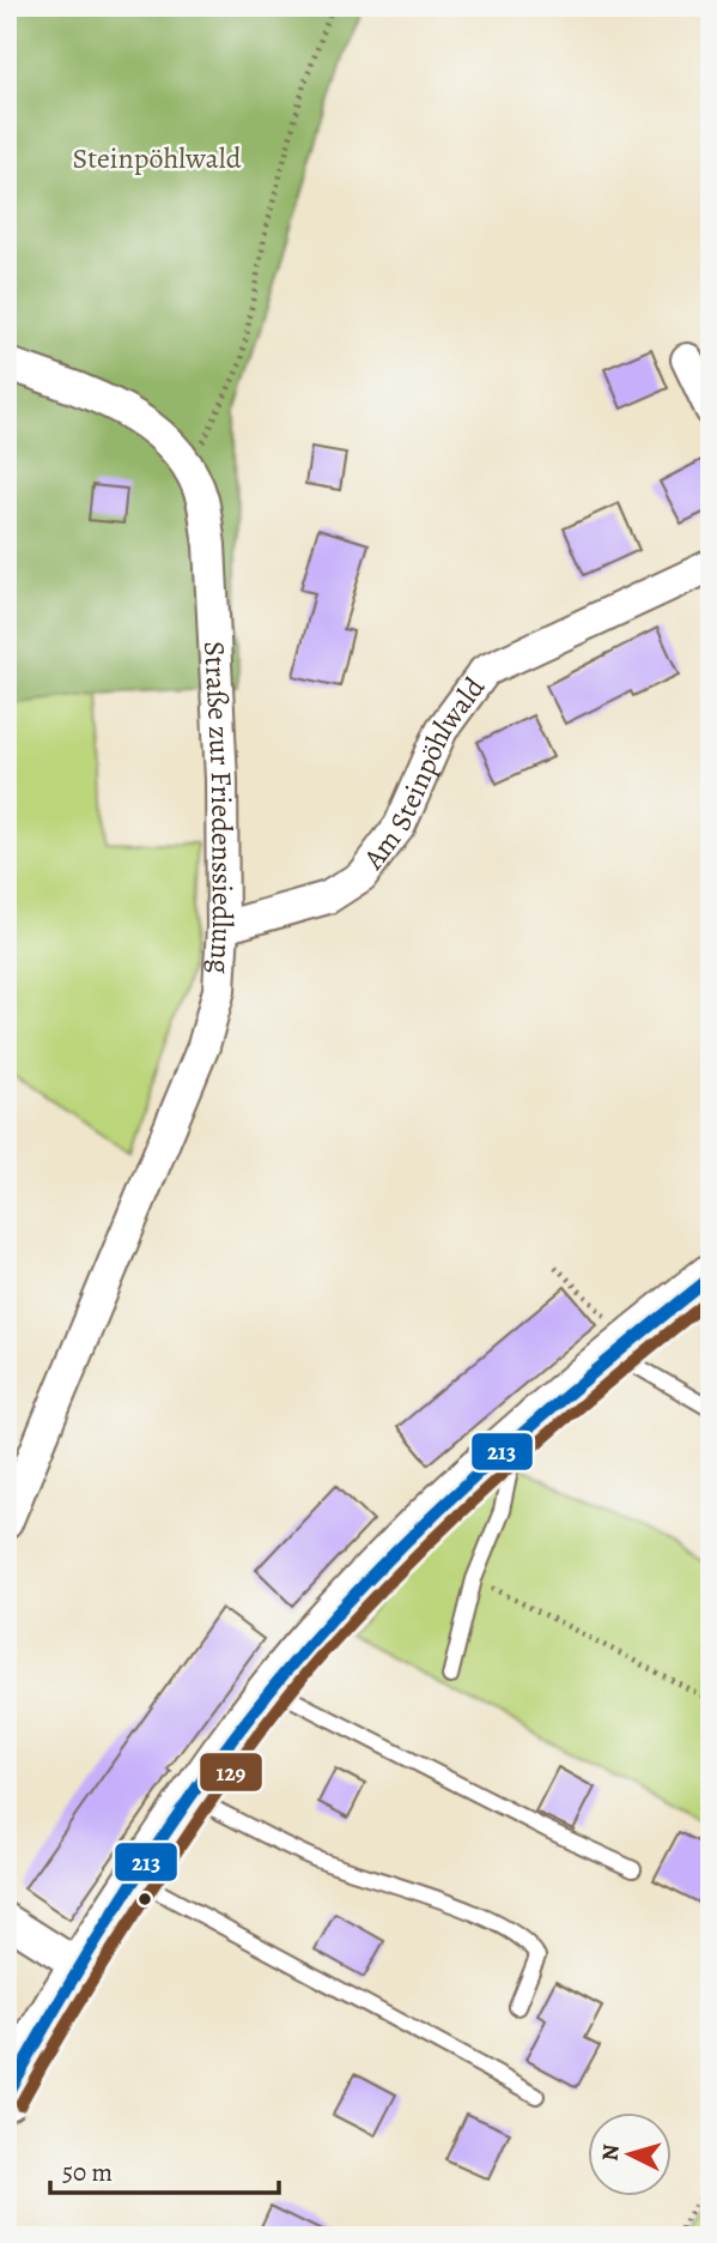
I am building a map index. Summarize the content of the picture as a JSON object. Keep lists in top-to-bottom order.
{
  "streets": {
    "street": ["Am Steinpöhlwald", "Straße zur Friedenssiedlung"]
  },
  "crossings": [
    ["Am Steinpöhlwald", "Straße zur Friedenssiedlung"]
  ],
  "parks": ["Steinpöhlwald"],
  "lines": ["transit line 213", "transit line 129"],
  "scale_bar": "50 m",
  "north": "left"
}
